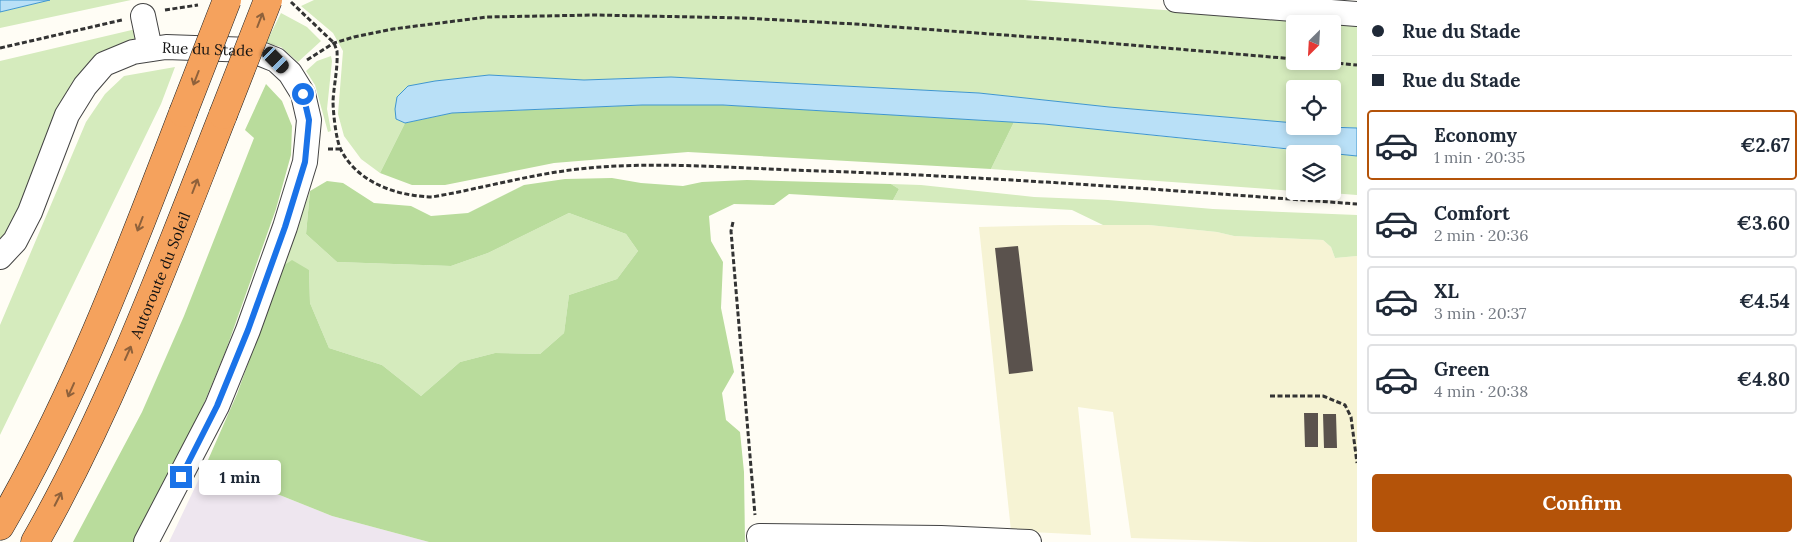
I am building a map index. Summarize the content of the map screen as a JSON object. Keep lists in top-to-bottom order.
{
  "streets": {
    "highway": ["Autoroute du Soleil"],
    "street": ["Rue du Stade"]
  },
  "north": "bottom left",
  "page": {
    "banner": ["Rue du Stade", "Rue du Stade"],
    "list": [
      {
        "name": "Economy",
        "note": "1 min · 20:35",
        "value": "€2.67"
      },
      {
        "name": "Comfort",
        "note": "2 min · 20:36",
        "value": "€3.60"
      },
      {
        "name": "XL",
        "note": "3 min · 20:37",
        "value": "€4.54"
      },
      {
        "name": "Green",
        "note": "4 min · 20:38",
        "value": "€4.80"
      }
    ],
    "bubble": "1 min",
    "buttons": "Confirm"
  }
}
